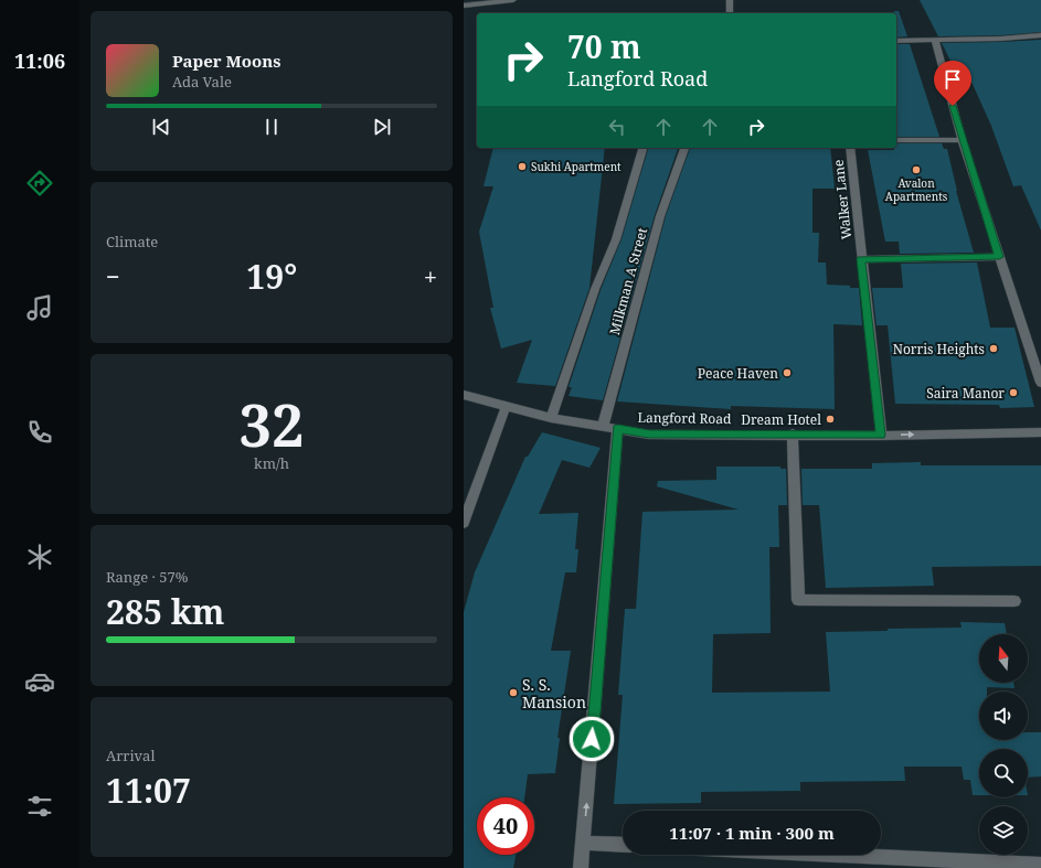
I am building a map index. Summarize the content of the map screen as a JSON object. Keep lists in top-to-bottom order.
{
  "streets": {
    "street": ["Walker Lane", "Milkman A Street", "Langford Road"]
  },
  "crossings": [
    ["Walker Lane", "Langford Road"],
    ["Milkman A Street", "Langford Road"]
  ],
  "places": [
    "Sukhi Apartment",
    "Avalon Apartments",
    "Norris Heights",
    "Peace Haven",
    "Saira Manor",
    "Dream Hotel",
    "S. S. Mansion"
  ],
  "north": "top",
  "page": {
    "tabs": "11:06",
    "turn": ["70 m", "Langford Road"],
    "song": ["Paper Moons", "Ada Vale"],
    "tile": [
      "Climate",
      ["32", "km/h"],
      ["Range · 57%", "285 km"],
      ["Arrival", "11:07"]
    ],
    "heat": ["−", "19°", "+"],
    "limit": "40",
    "trip": "11:07 · 1 min · 300 m"
  }
}
